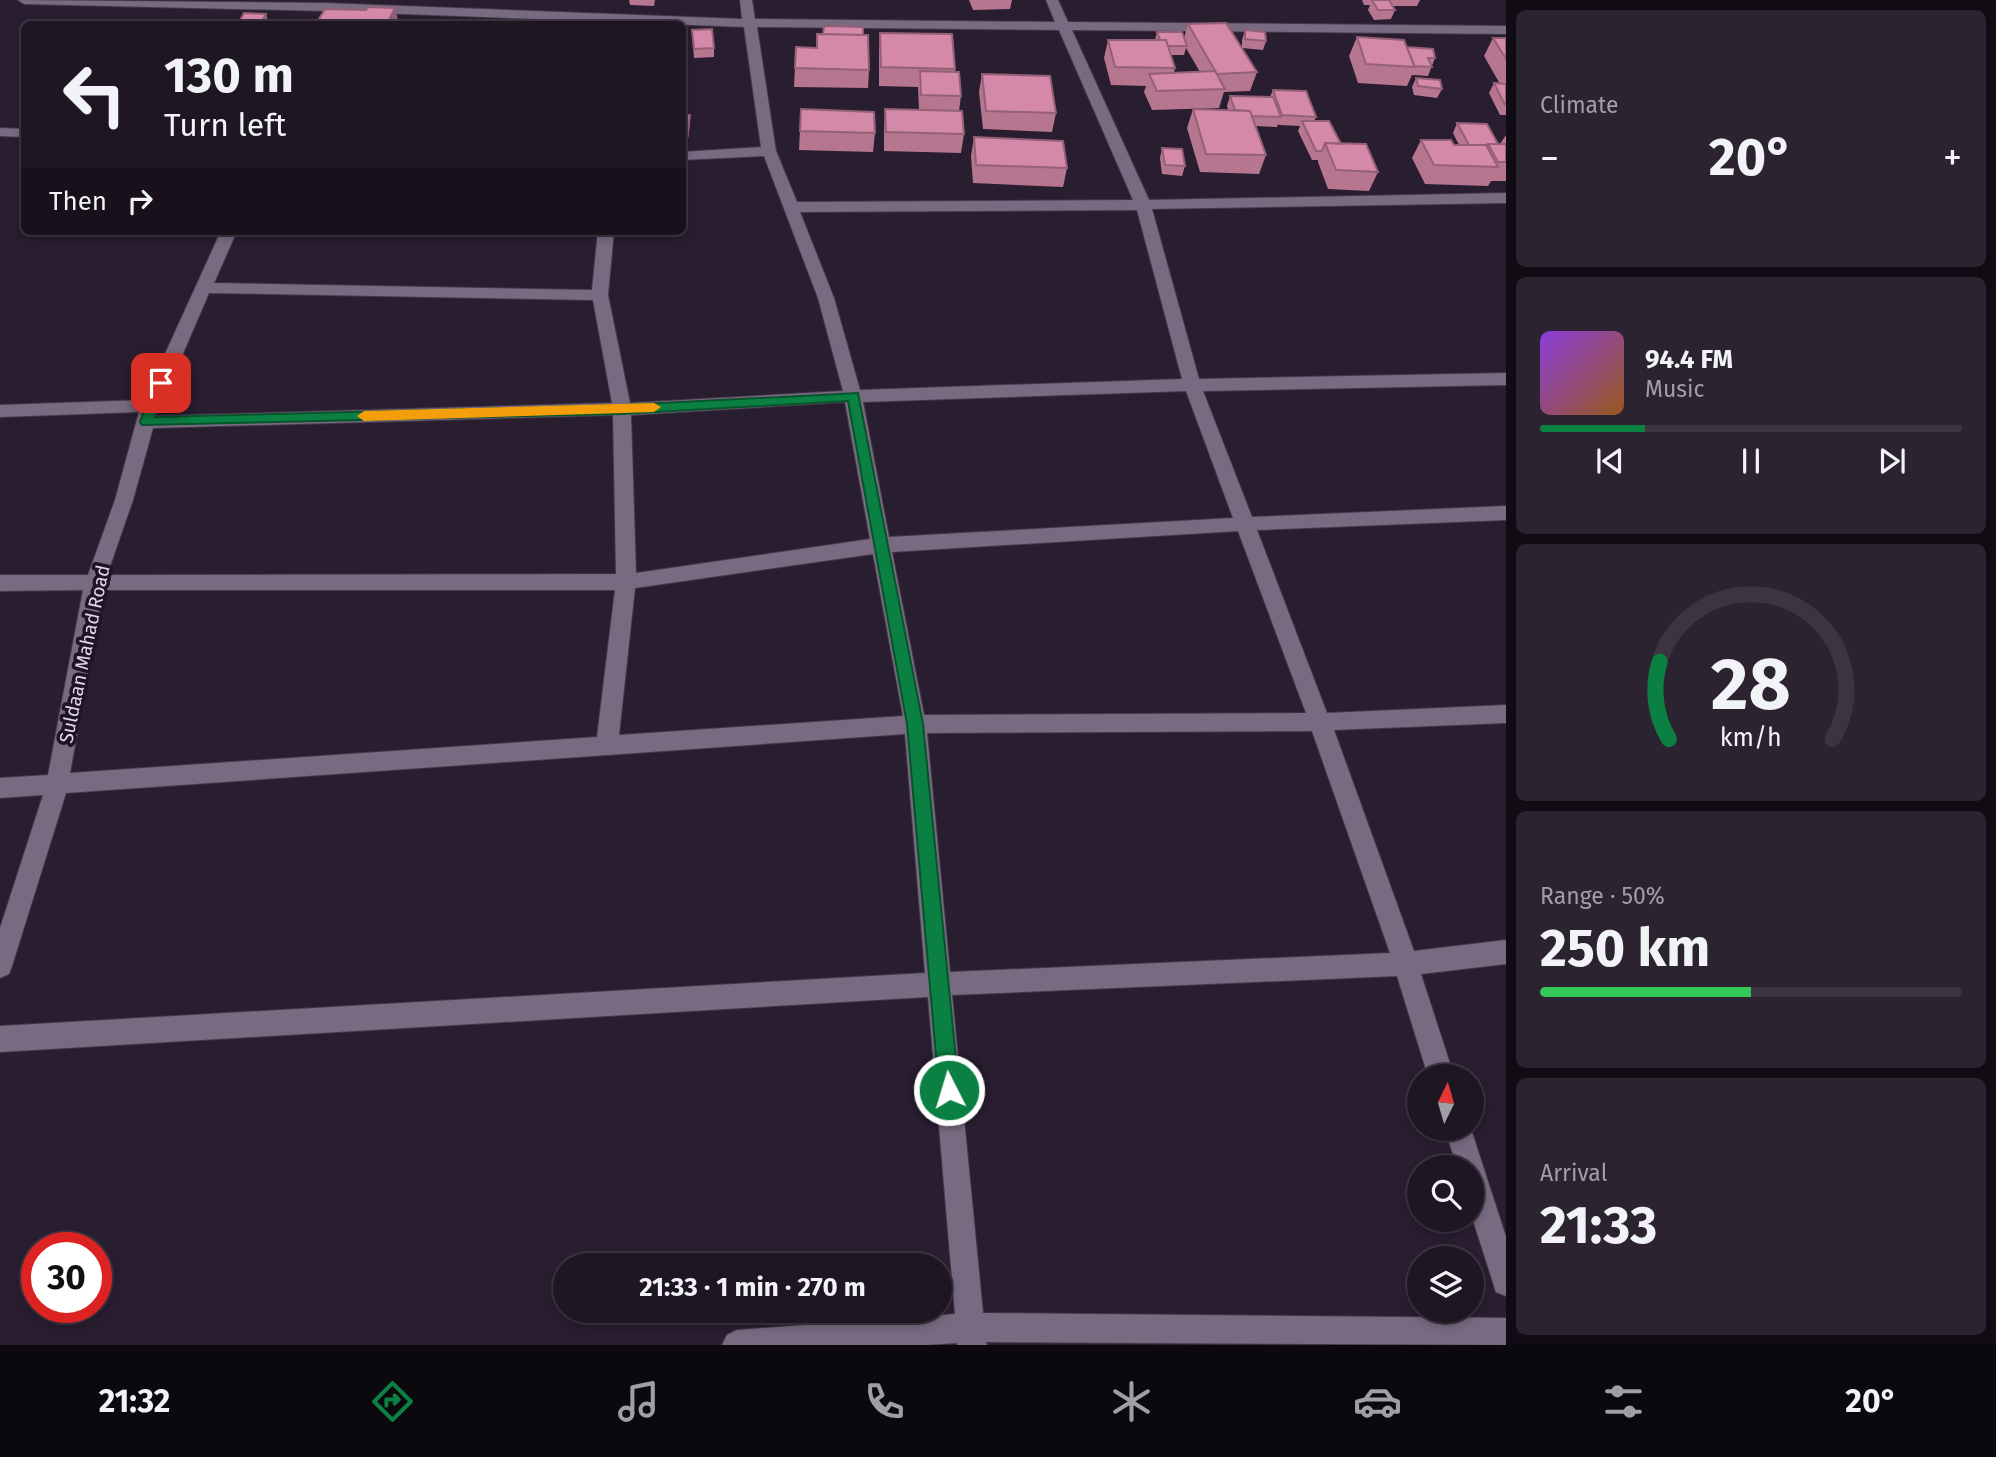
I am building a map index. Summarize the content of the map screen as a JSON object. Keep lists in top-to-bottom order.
{
  "streets": {
    "street": ["Suldaan Mahad Road"]
  },
  "north": "top",
  "page": {
    "tile": [
      "Climate",
      ["Range · 50%", "250 km"],
      ["Arrival", "21:33"]
    ],
    "turn": ["130 m", "Turn left"],
    "heat": ["−", "20°", "+"],
    "then": "Then",
    "song": ["94.4 FM", "Music"],
    "limit": "30",
    "trip": "21:33 · 1 min · 270 m",
    "tabs": ["21:32", "20°"],
    "gauge": ["28", "km/h"]
  }
}
